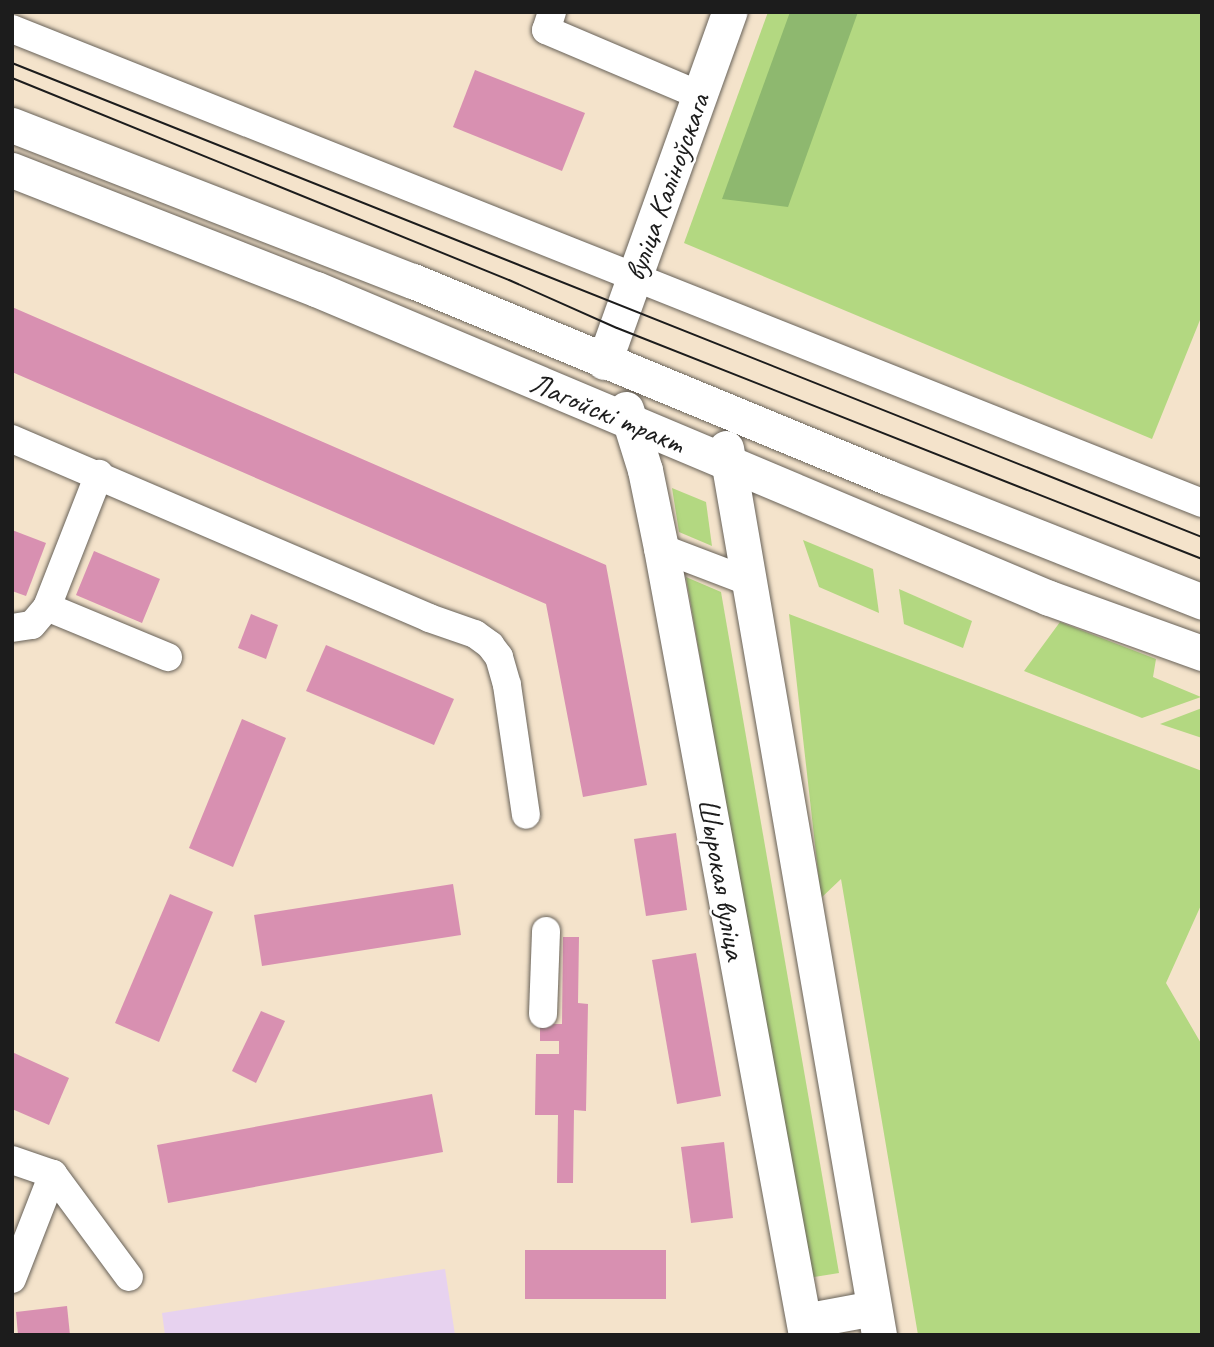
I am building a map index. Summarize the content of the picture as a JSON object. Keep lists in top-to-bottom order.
{
  "streets": {
    "main road": ["вуліца Каліноўскага", "Лагойскі тракт", "Шырокая вуліца"]
  },
  "crossings": [
    ["вуліца Каліноўскага", "Лагойскі тракт"],
    ["вуліца Каліноўскага", "Шырокая вуліца"],
    ["Лагойскі тракт", "Шырокая вуліца"]
  ]
}
